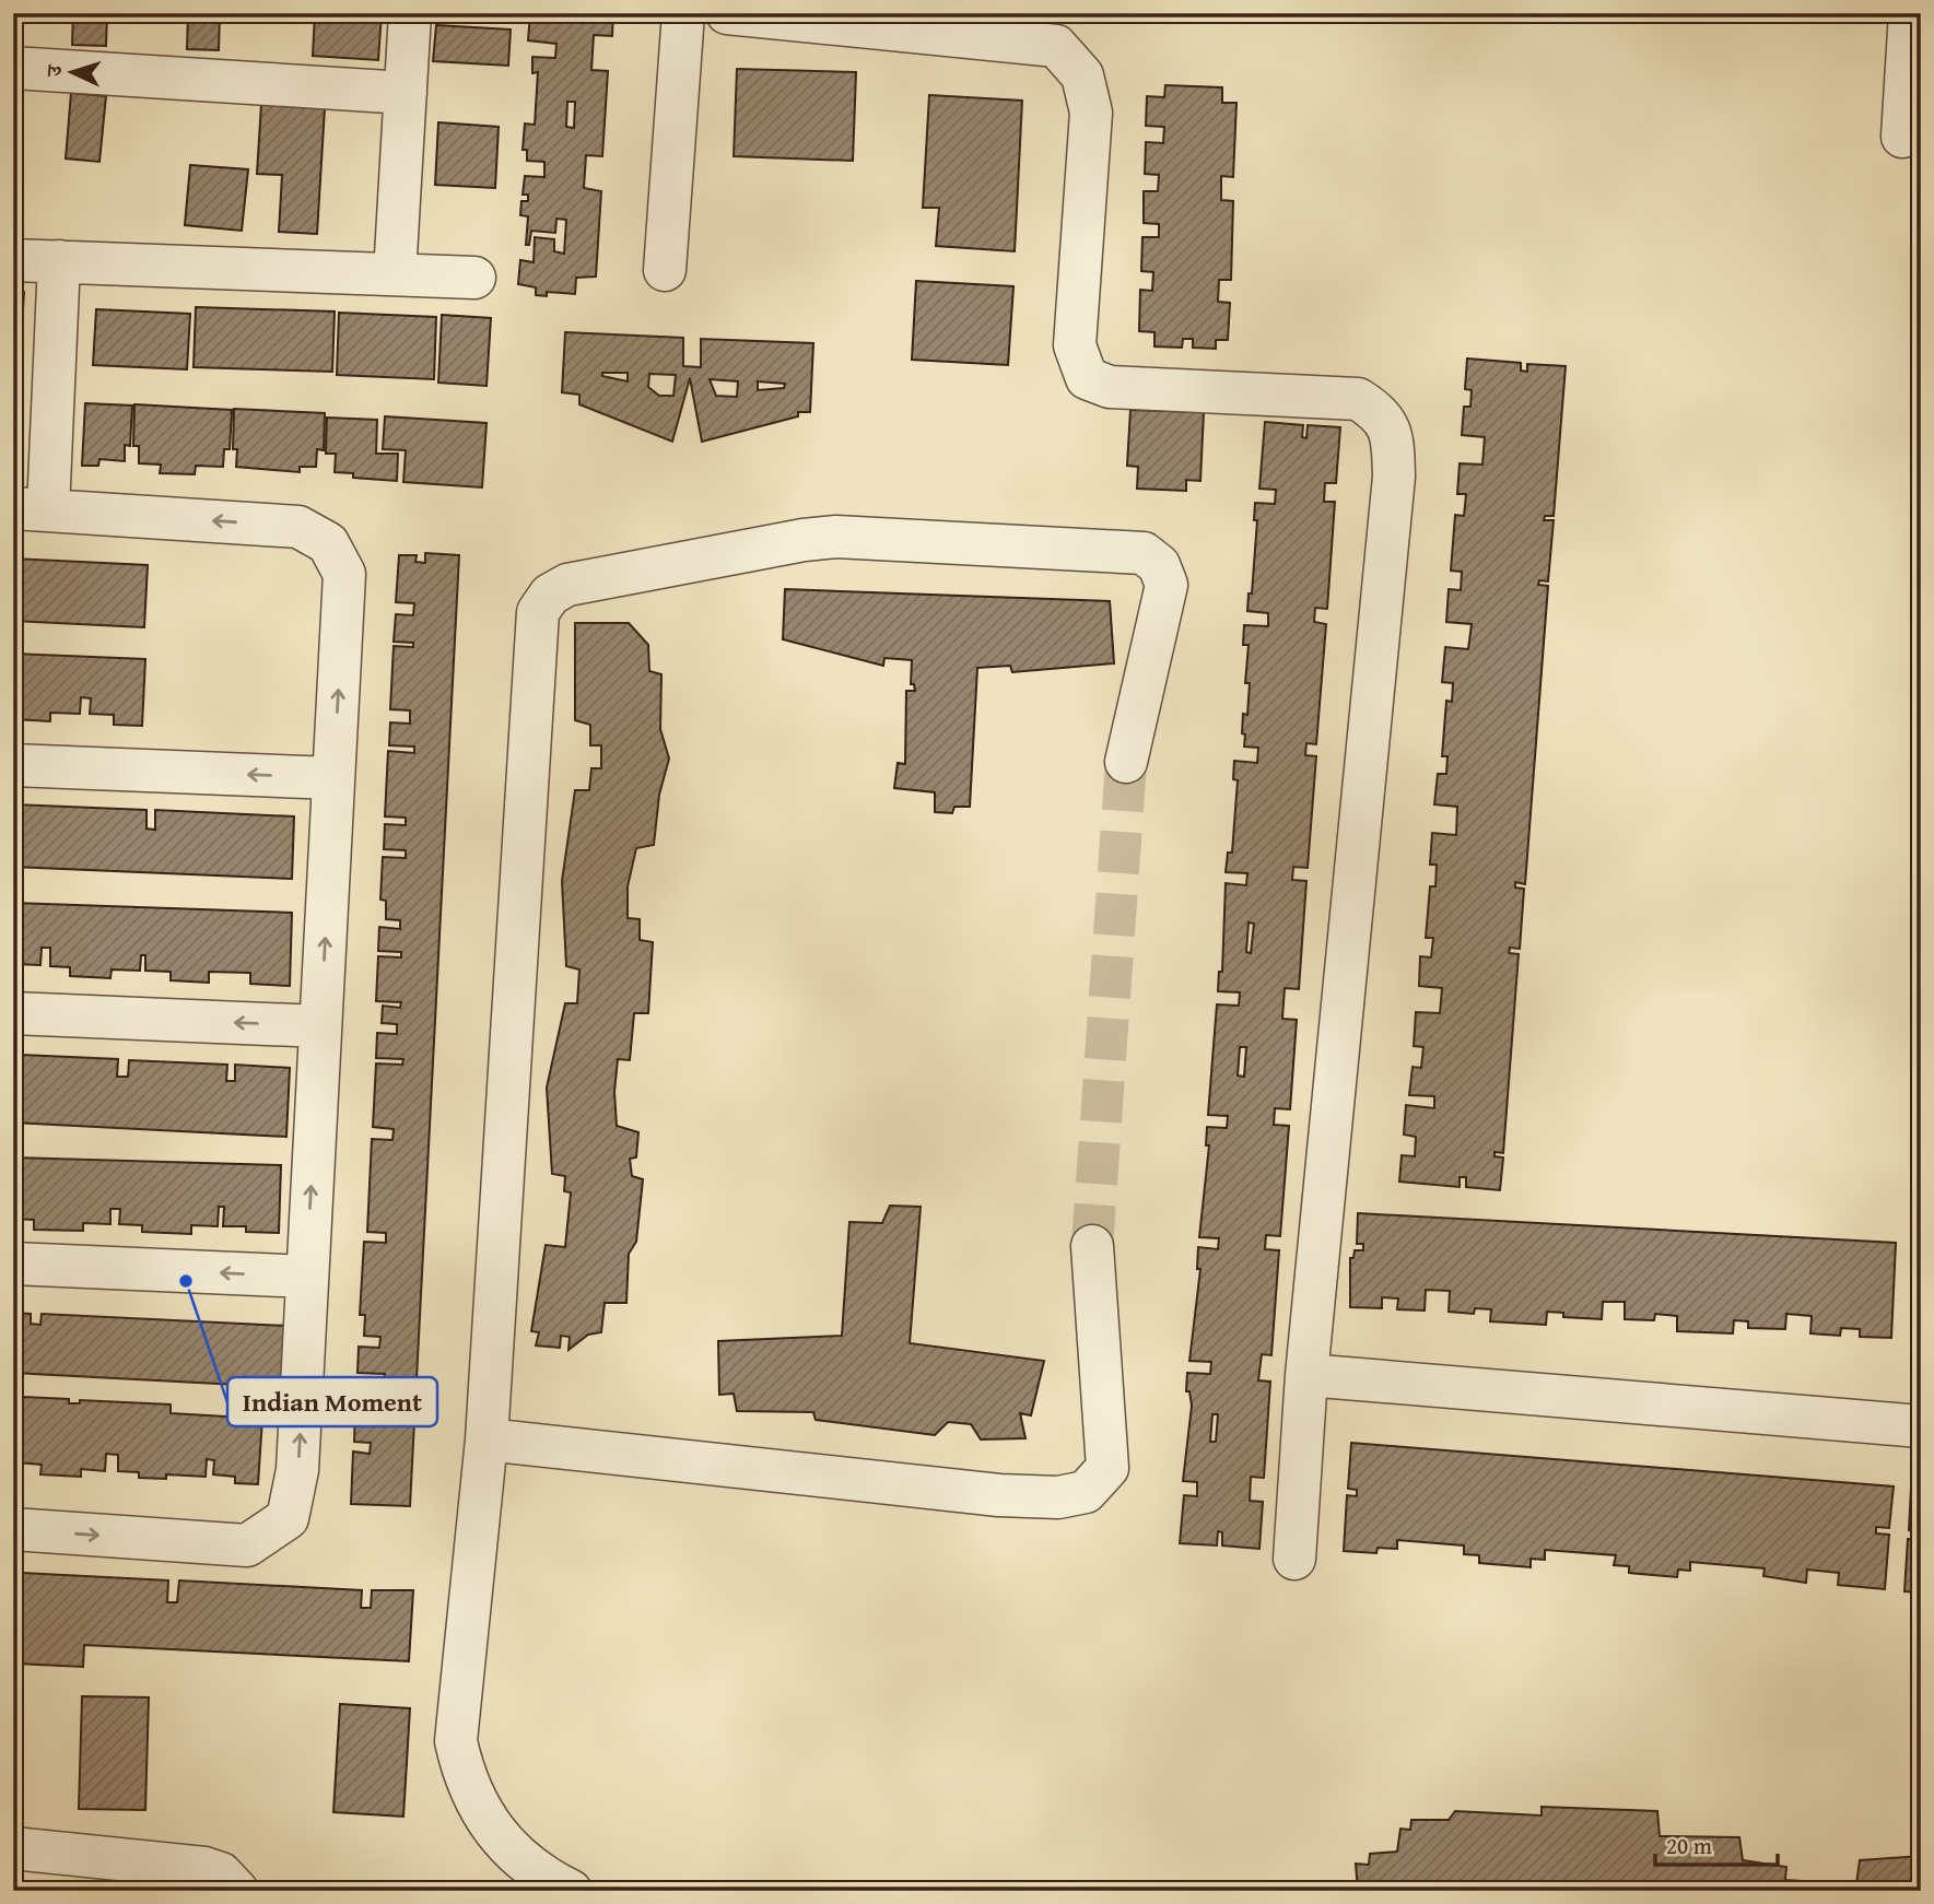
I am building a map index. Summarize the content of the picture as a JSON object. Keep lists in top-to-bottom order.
{
  "places": ["Indian Moment"],
  "scale_bar": "20 m",
  "north": "left"
}
